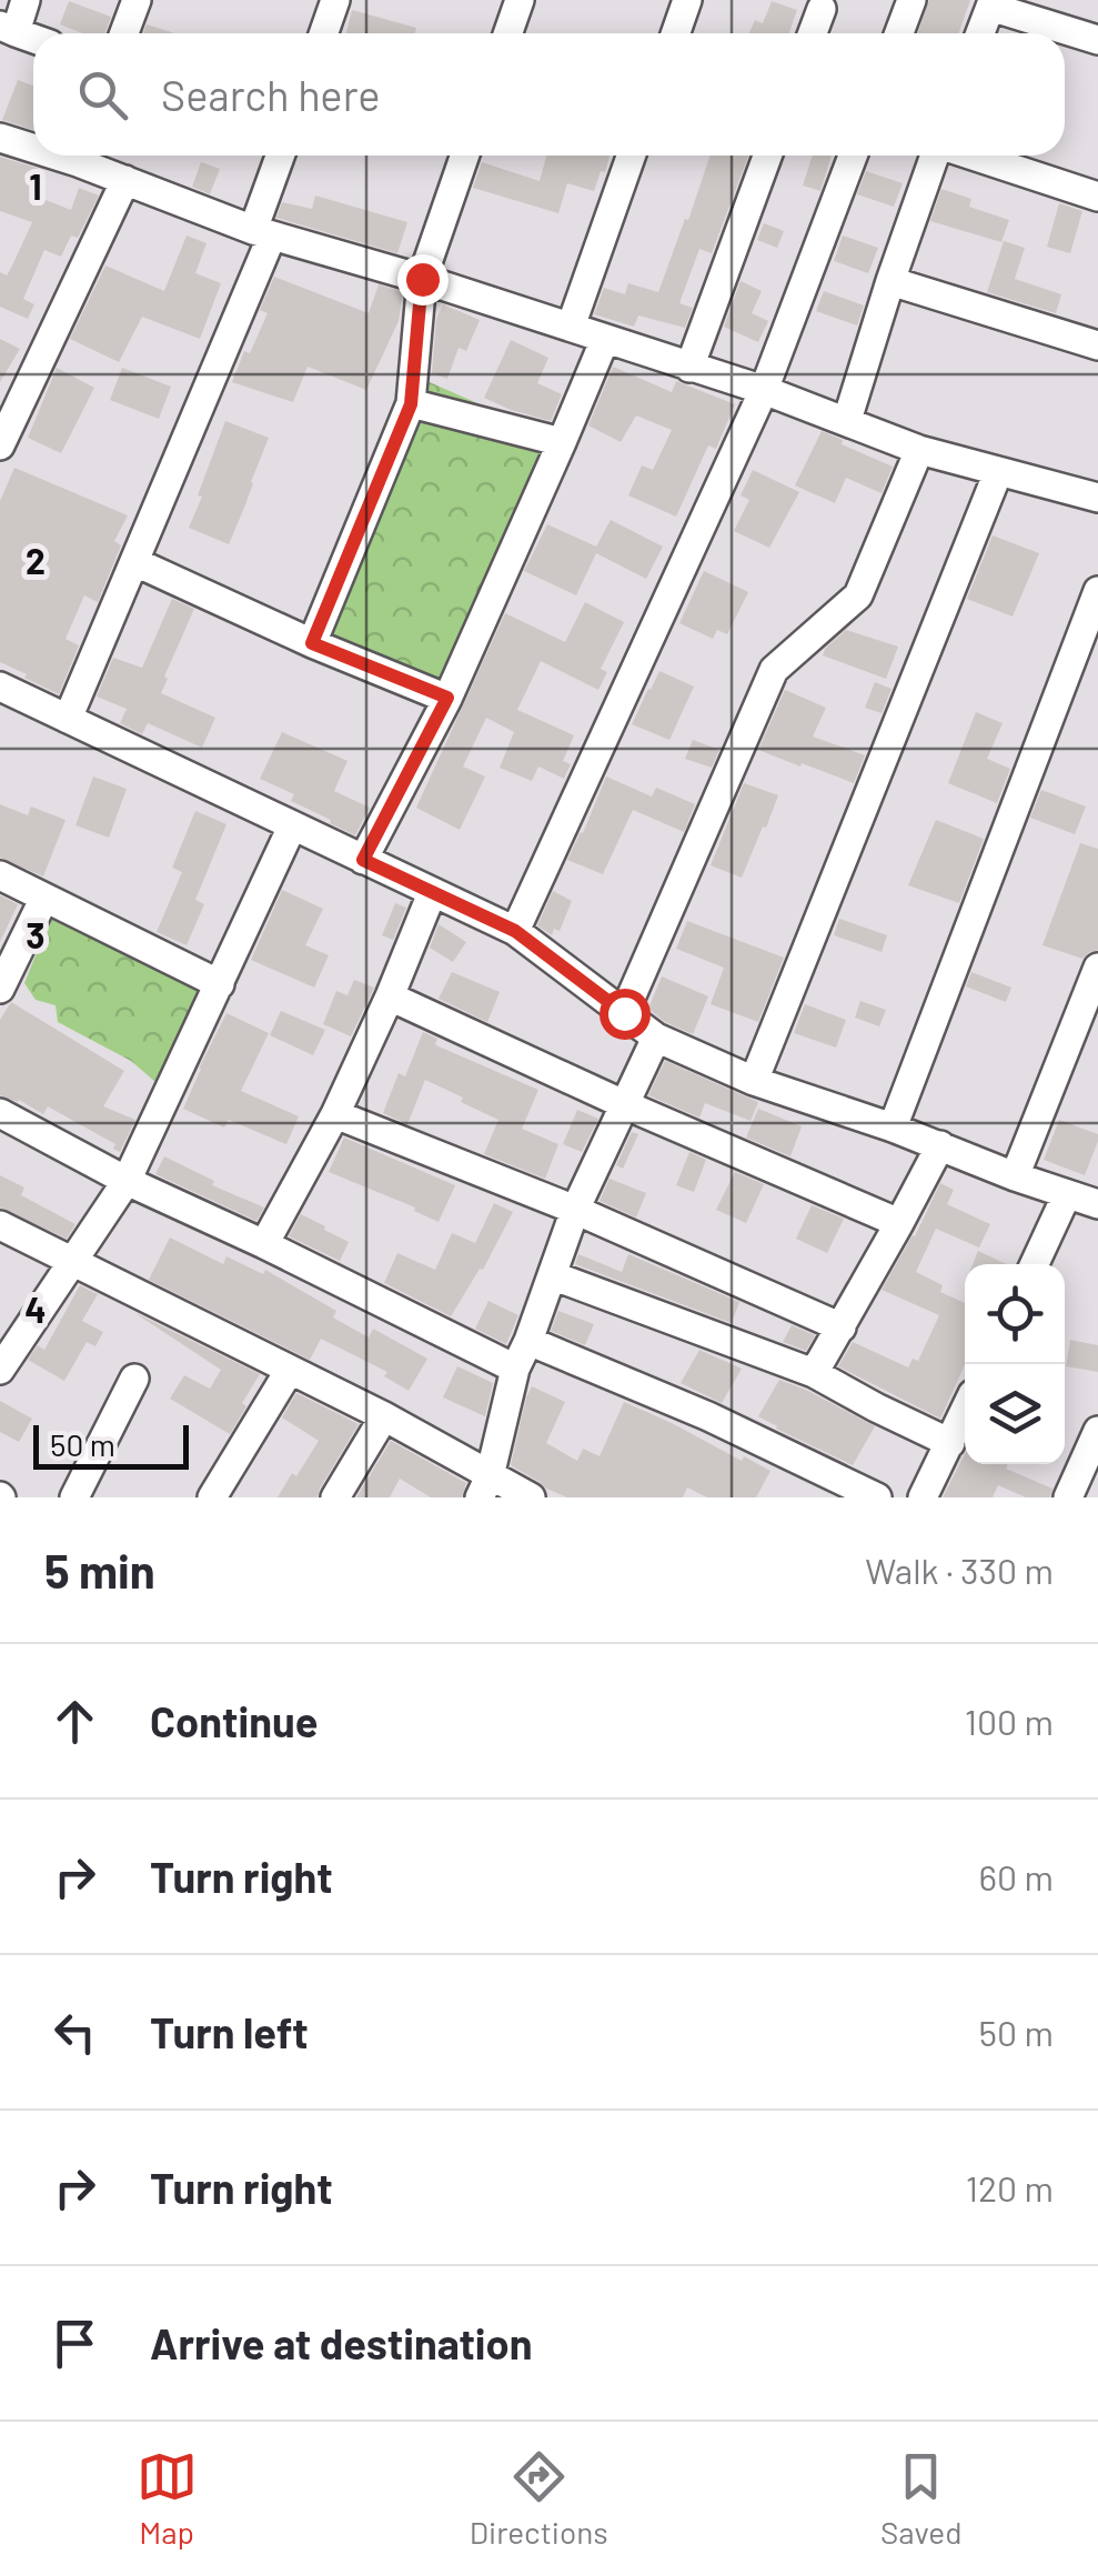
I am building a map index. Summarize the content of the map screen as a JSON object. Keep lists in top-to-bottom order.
{
  "scale_bar": "50 m",
  "page": {
    "search": "Search here",
    "scale": "50 m",
    "heading": ["5 min", "Walk · 330 m"],
    "list": [
      ["Continue", "100 m"],
      ["Turn right", "60 m"],
      ["Turn left", "50 m"],
      ["Turn right", "120 m"],
      "Arrive at destination"
    ],
    "nav": ["Map", "Directions", "Saved"]
  },
  "grid": {
    "rows": [
      "1",
      "2",
      "3",
      "4"
    ]
  }
}
